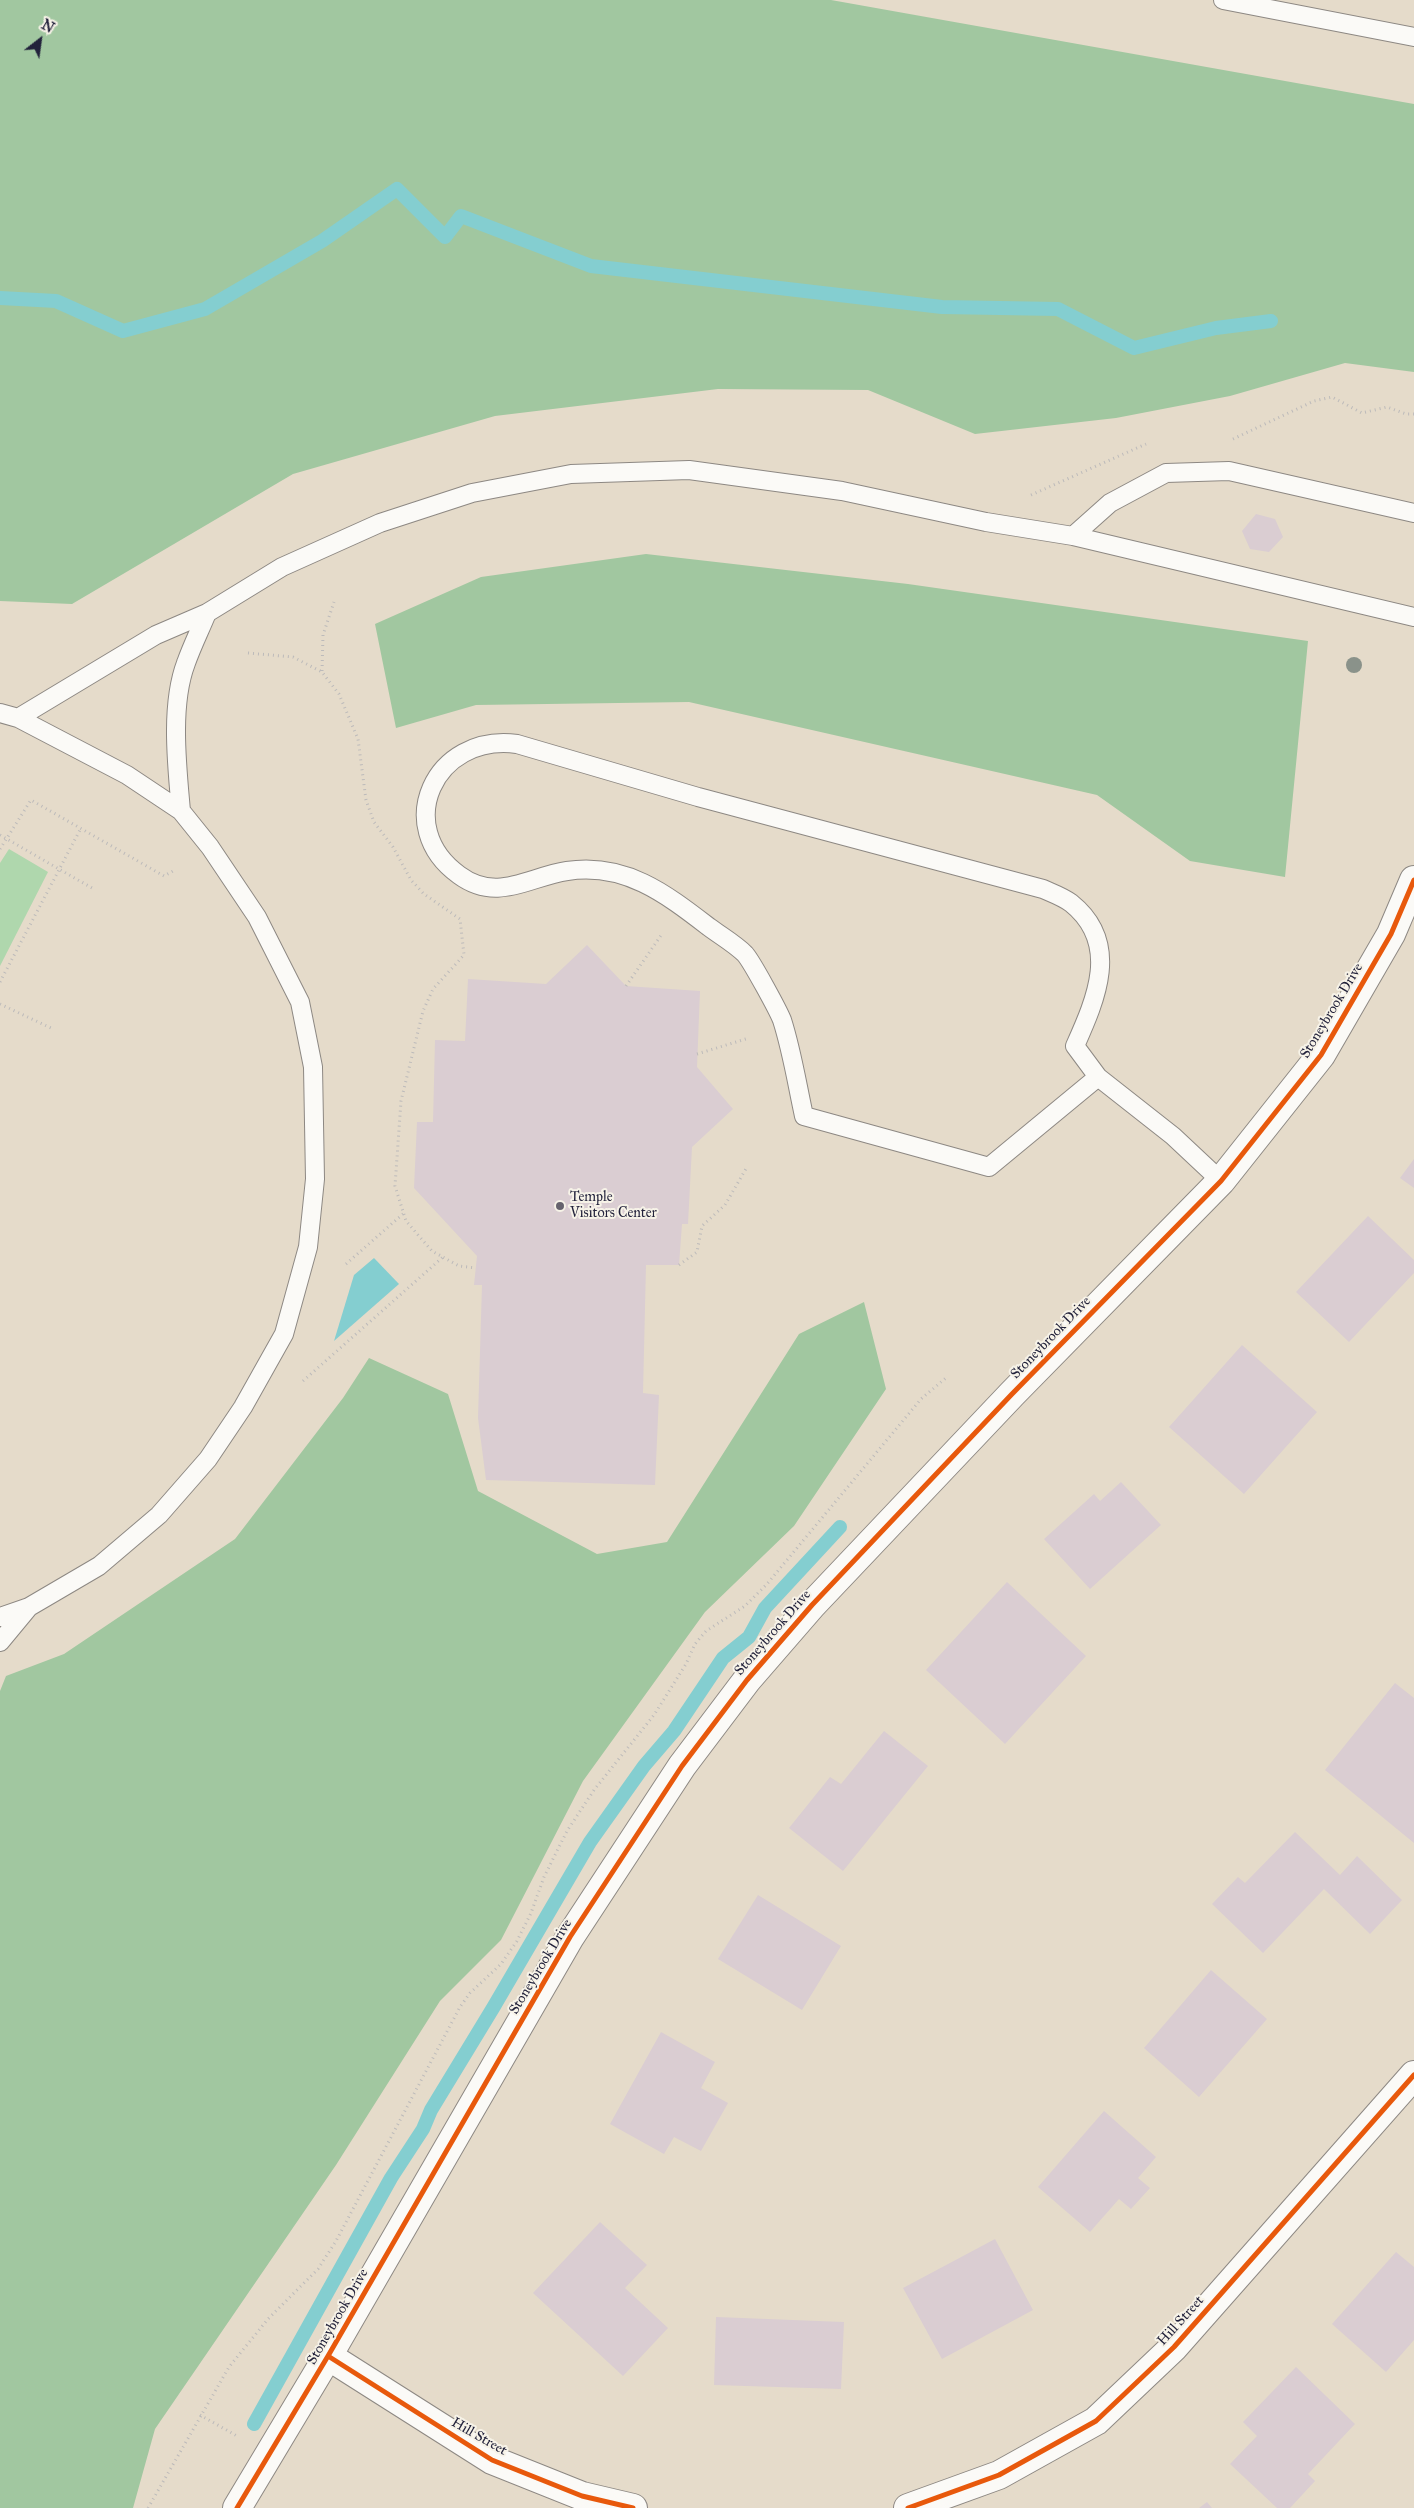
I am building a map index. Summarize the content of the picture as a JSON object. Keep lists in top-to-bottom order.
{
  "streets": {
    "street": ["Stoneybrook Drive", "Hill Street"]
  },
  "crossings": [
    ["Stoneybrook Drive", "Hill Street"]
  ],
  "places": ["Temple Visitors Center"],
  "north": "top right"
}
